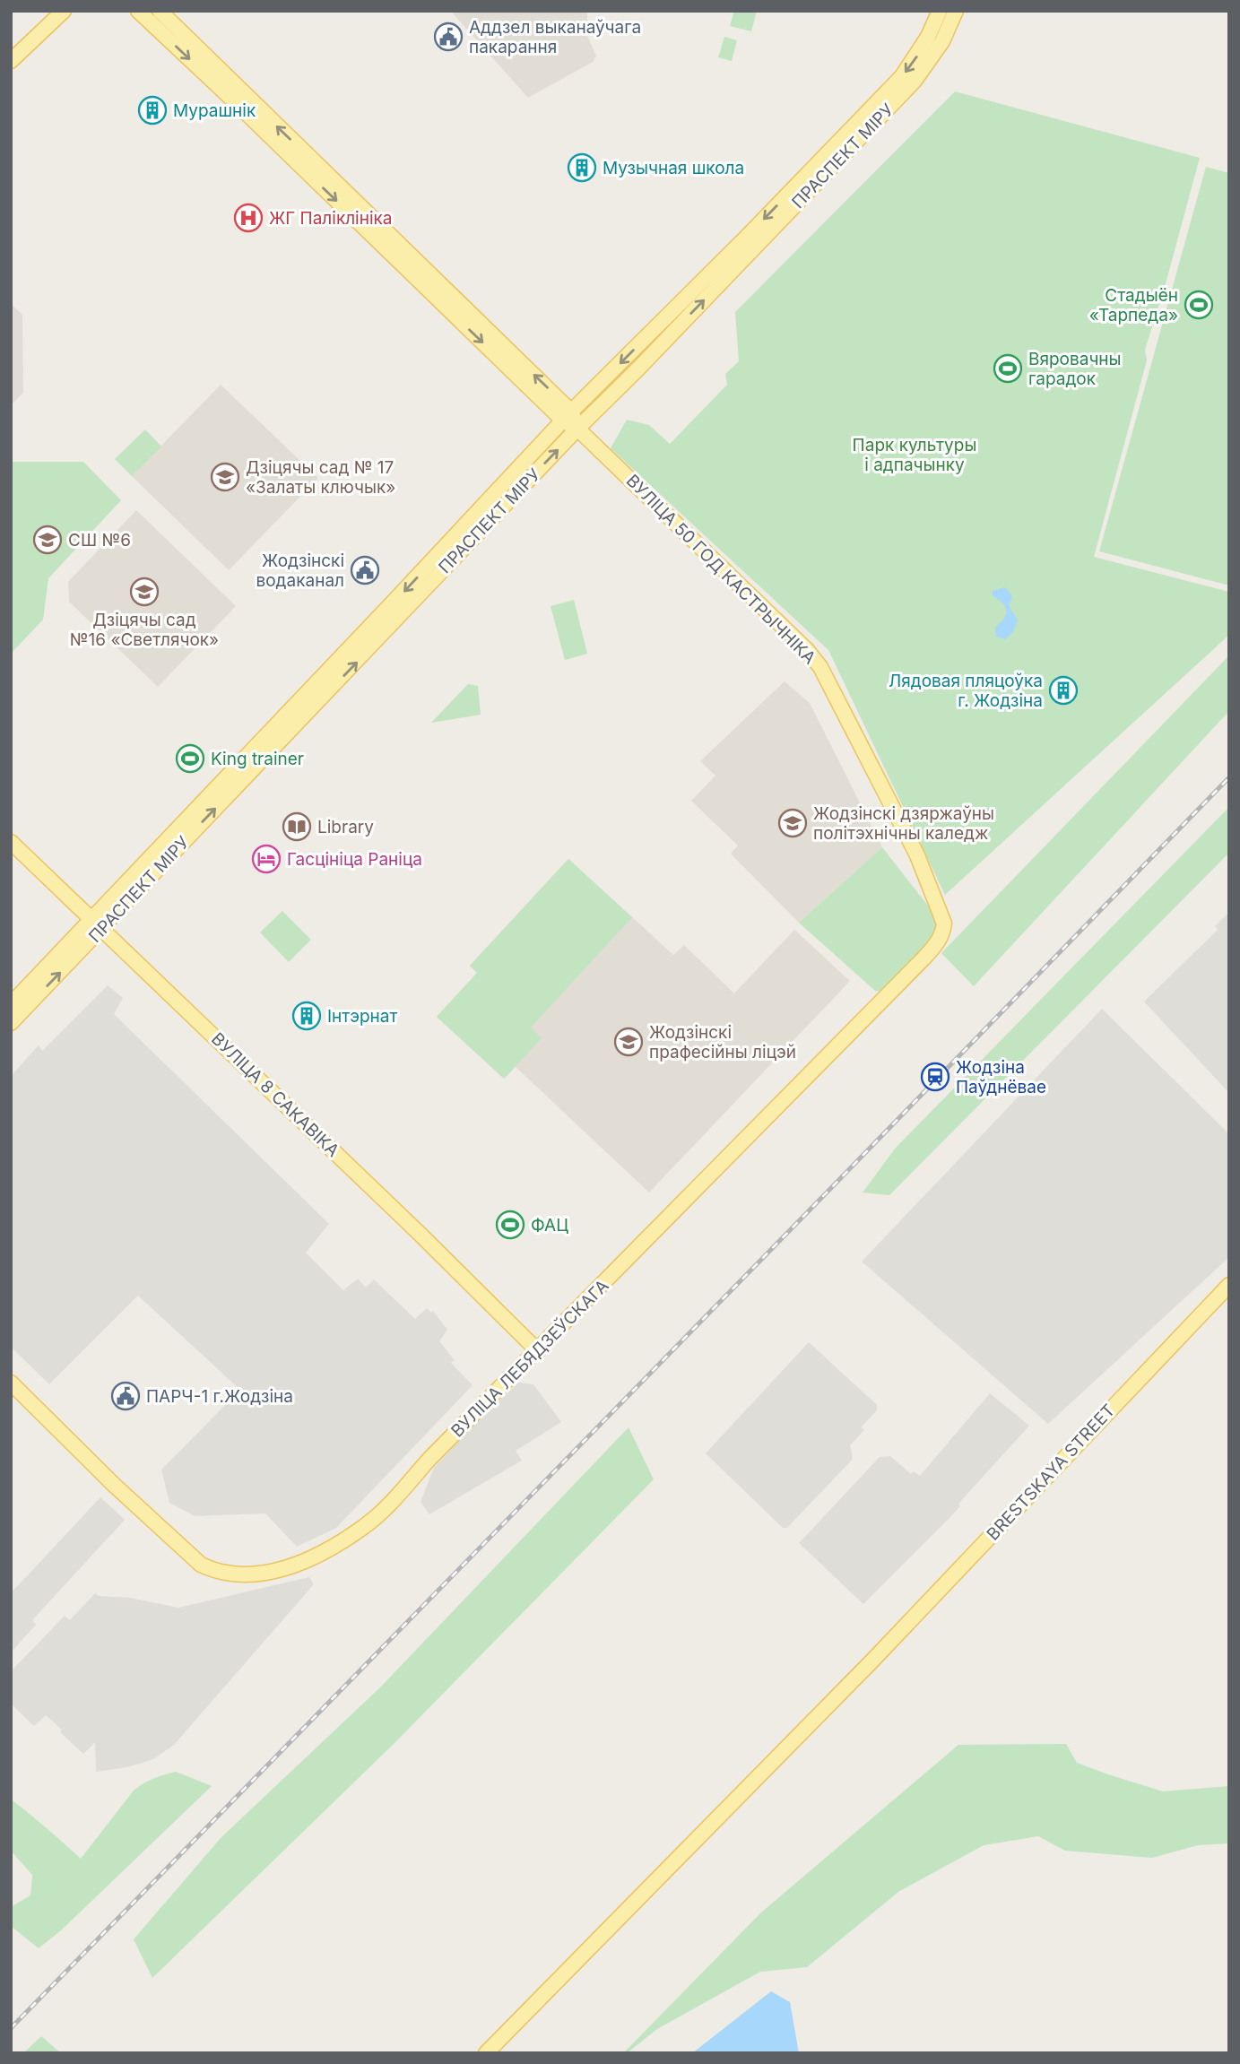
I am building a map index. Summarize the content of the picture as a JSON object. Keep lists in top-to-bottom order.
{
  "streets": {
    "main road": [
      "ПРАСПЕКТ МІРУ",
      "ВУЛІЦА 50 ГОД КАСТРЫЧНІКА",
      "ВУЛІЦА 8 САКАВІКА",
      "ВУЛІЦА ЛЕБЯДЗЕЎСКАГА",
      "BRESTSKAYA STREET"
    ]
  },
  "crossings": [
    ["ПРАСПЕКТ МІРУ", "ВУЛІЦА 50 ГОД КАСТРЫЧНІКА"],
    ["ПРАСПЕКТ МІРУ", "ВУЛІЦА 8 САКАВІКА"],
    ["ВУЛІЦА 50 ГОД КАСТРЫЧНІКА", "ВУЛІЦА ЛЕБЯДЗЕЎСКАГА"],
    ["ВУЛІЦА 8 САКАВІКА", "ВУЛІЦА ЛЕБЯДЗЕЎСКАГА"]
  ],
  "parks": ["Парк культуры і адпачынку"],
  "places": {
    "public building": ["Аддзел выканаўчага пакарання", "Жодзінскі водаканал", "ПАРЧ-1 г.Жодзіна"],
    "building": [
      "Мурашнік",
      "Музычная школа",
      "Лядовая пляцоўка г. Жодзіна",
      "Інтэрнат"
    ],
    "hospital": ["ЖГ Паліклініка"],
    "sports": [
      "Стадыён «Тарпеда»",
      "Вяровачны гарадок",
      "King trainer",
      "ФАЦ"
    ],
    "school or university": [
      "Дзіцячы сад № 17 «Залаты ключык»",
      "СШ №6",
      "Дзіцячы сад №16 «Светлячок»",
      "Жодзінскі дзяржаўны політэхнічны каледж",
      "Жодзінскі прафесійны ліцэй"
    ],
    "library": ["Library"],
    "hotel": ["Гасцініца Раніца"],
    "station": ["Жодзіна Паўднёвае"]
  }
}
